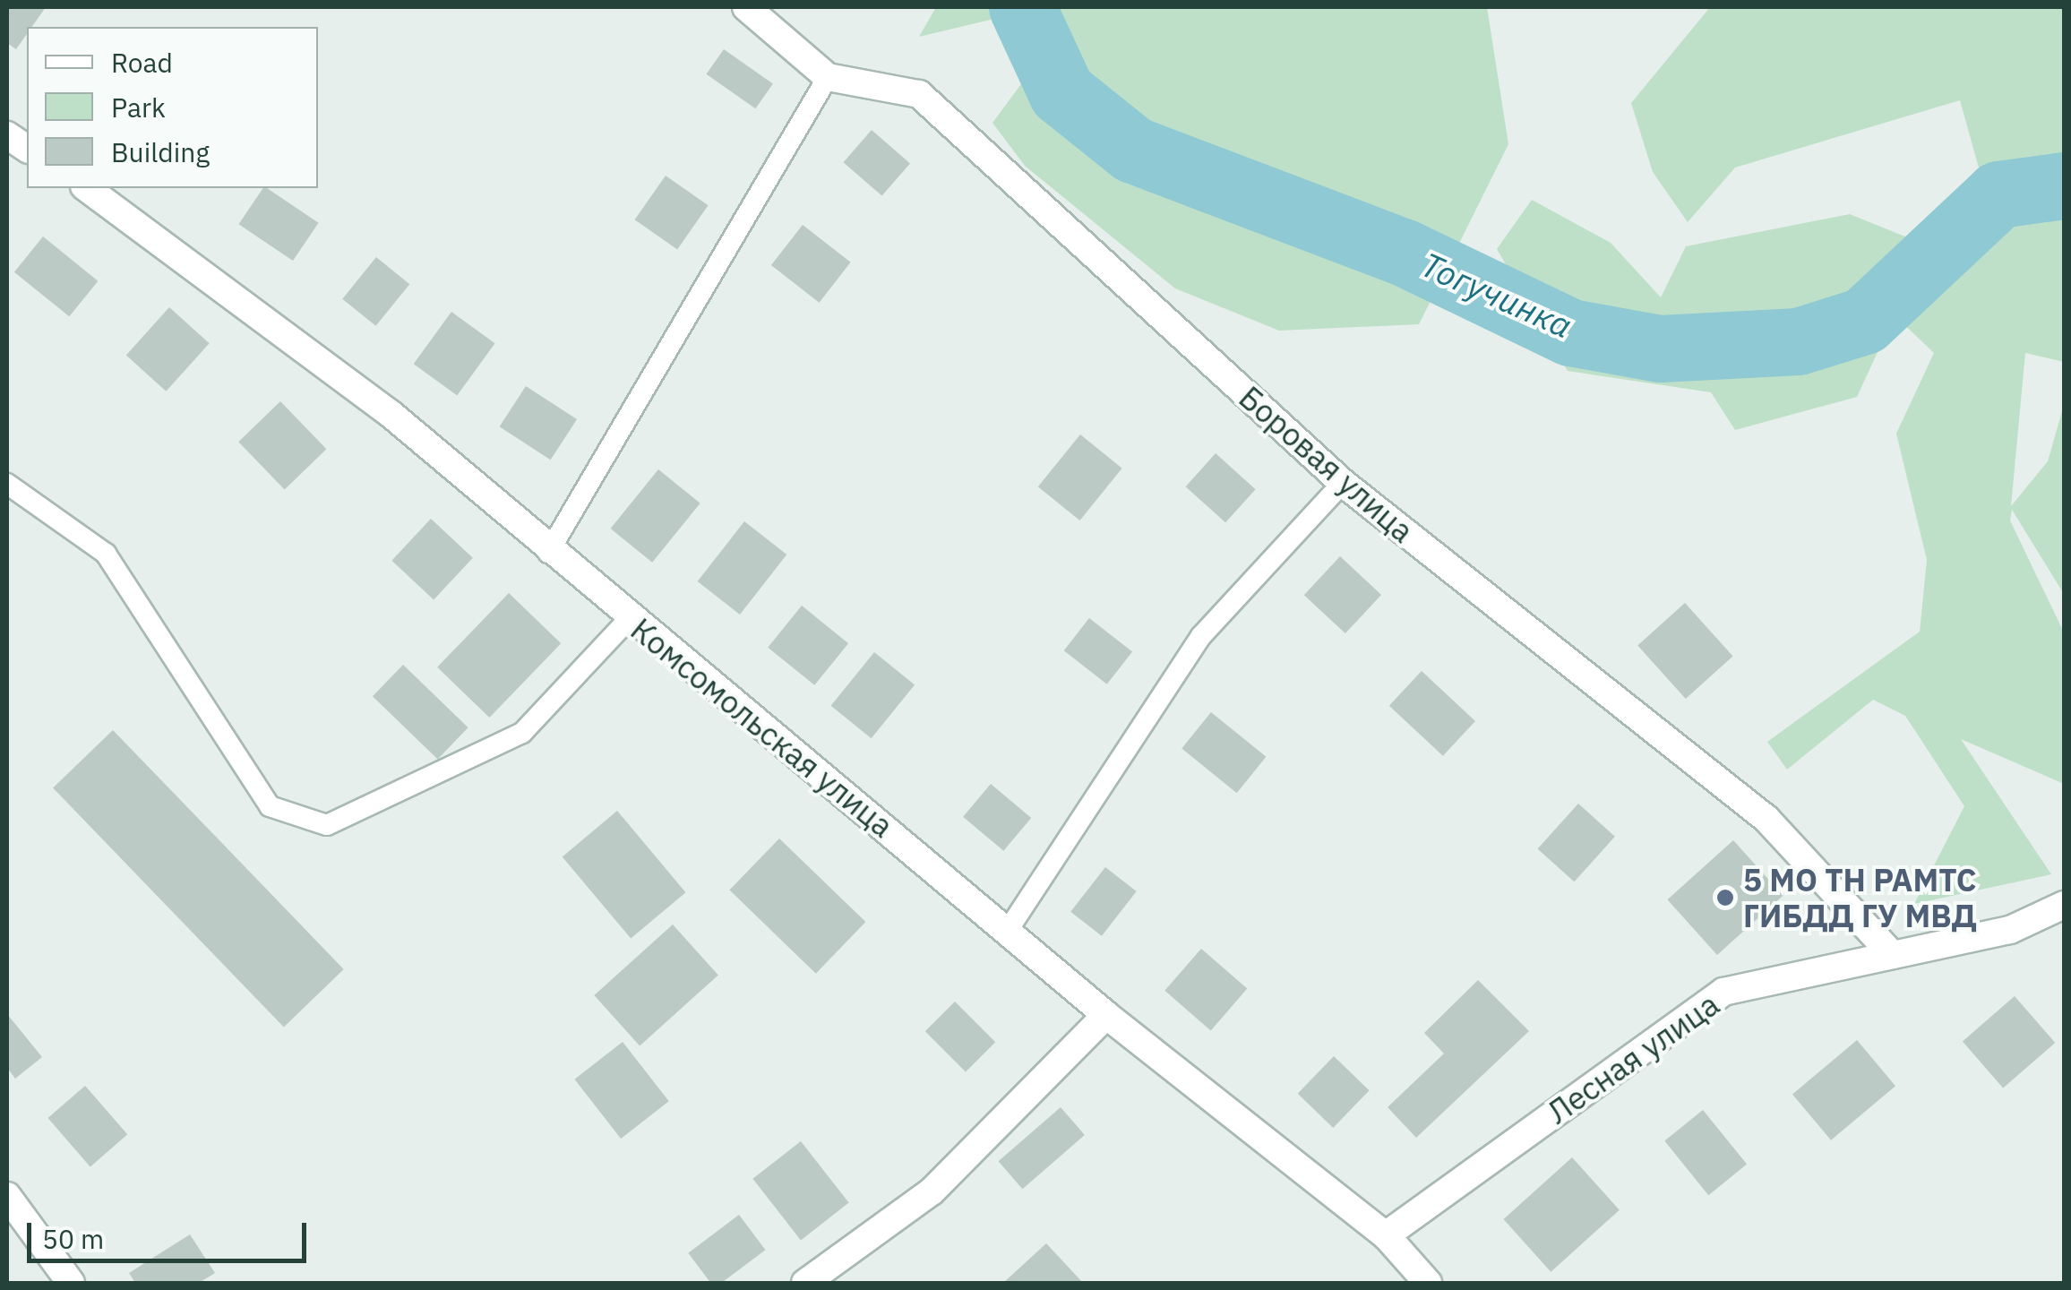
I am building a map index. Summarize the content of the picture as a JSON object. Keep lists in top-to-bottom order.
{
  "streets": {
    "street": ["Боровая улица", "Комсомольская улица", "Лесная улица"]
  },
  "crossings": [
    ["Боровая улица", "Лесная улица"],
    ["Комсомольская улица", "Лесная улица"]
  ],
  "water": ["Тогучинка"],
  "places": ["5 МО ТН РАМТС ГИБДД ГУ МВД"],
  "legend": ["Road", "Park", "Building"],
  "scale_bar": "50 m"
}
